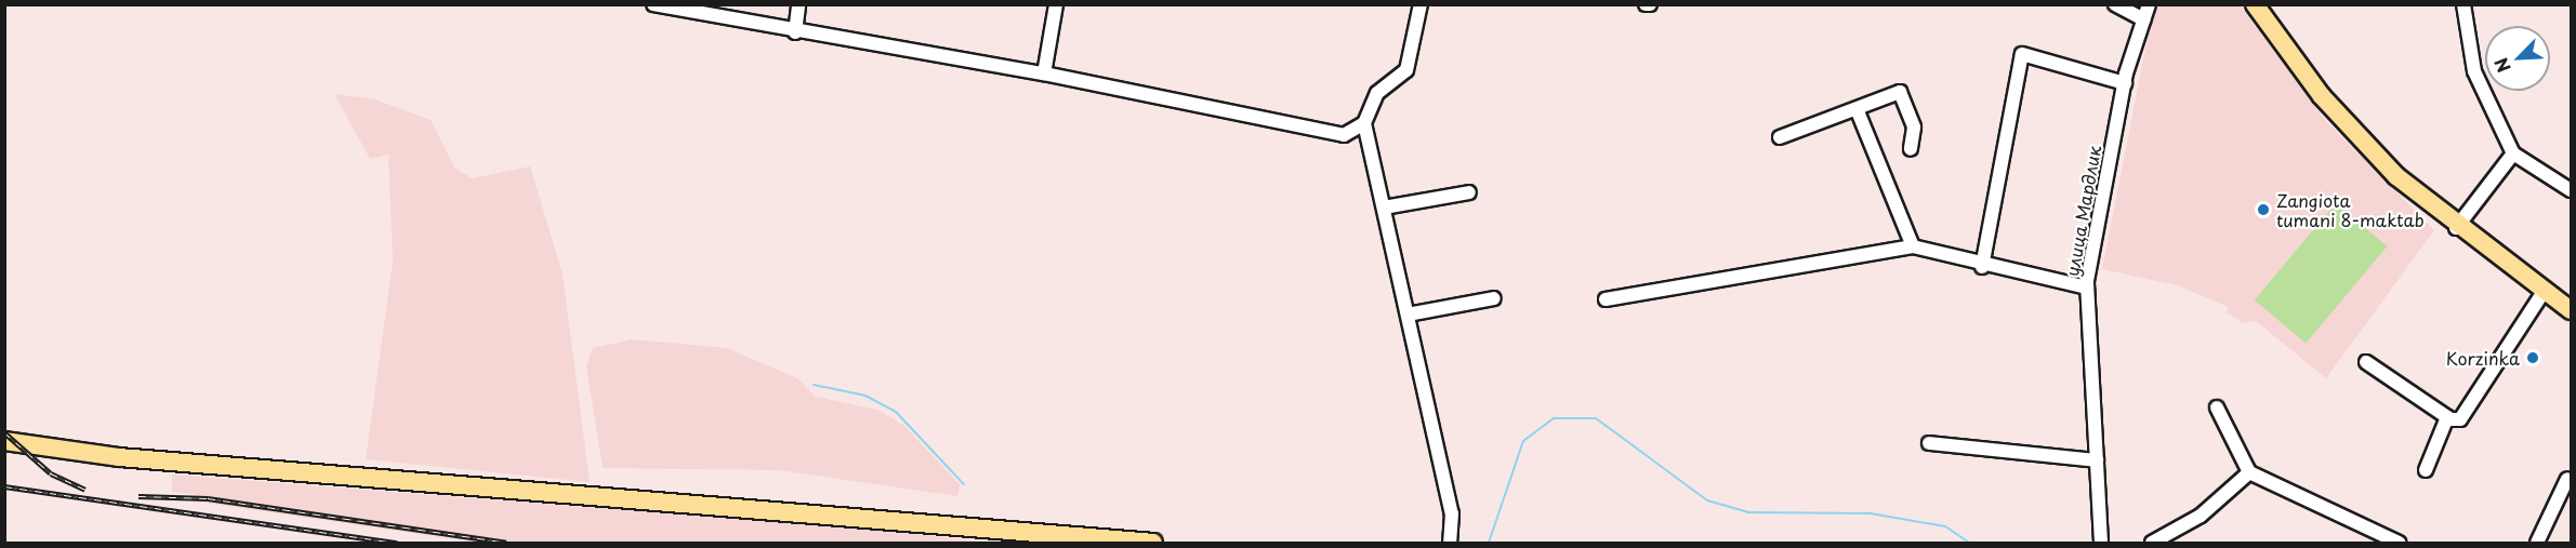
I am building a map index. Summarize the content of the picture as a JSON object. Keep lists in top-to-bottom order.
{
  "streets": {
    "street": ["улица Мардлик"]
  },
  "places": ["Zangiota tumani 8-maktab", "Korzinka"],
  "north": "bottom left"
}
